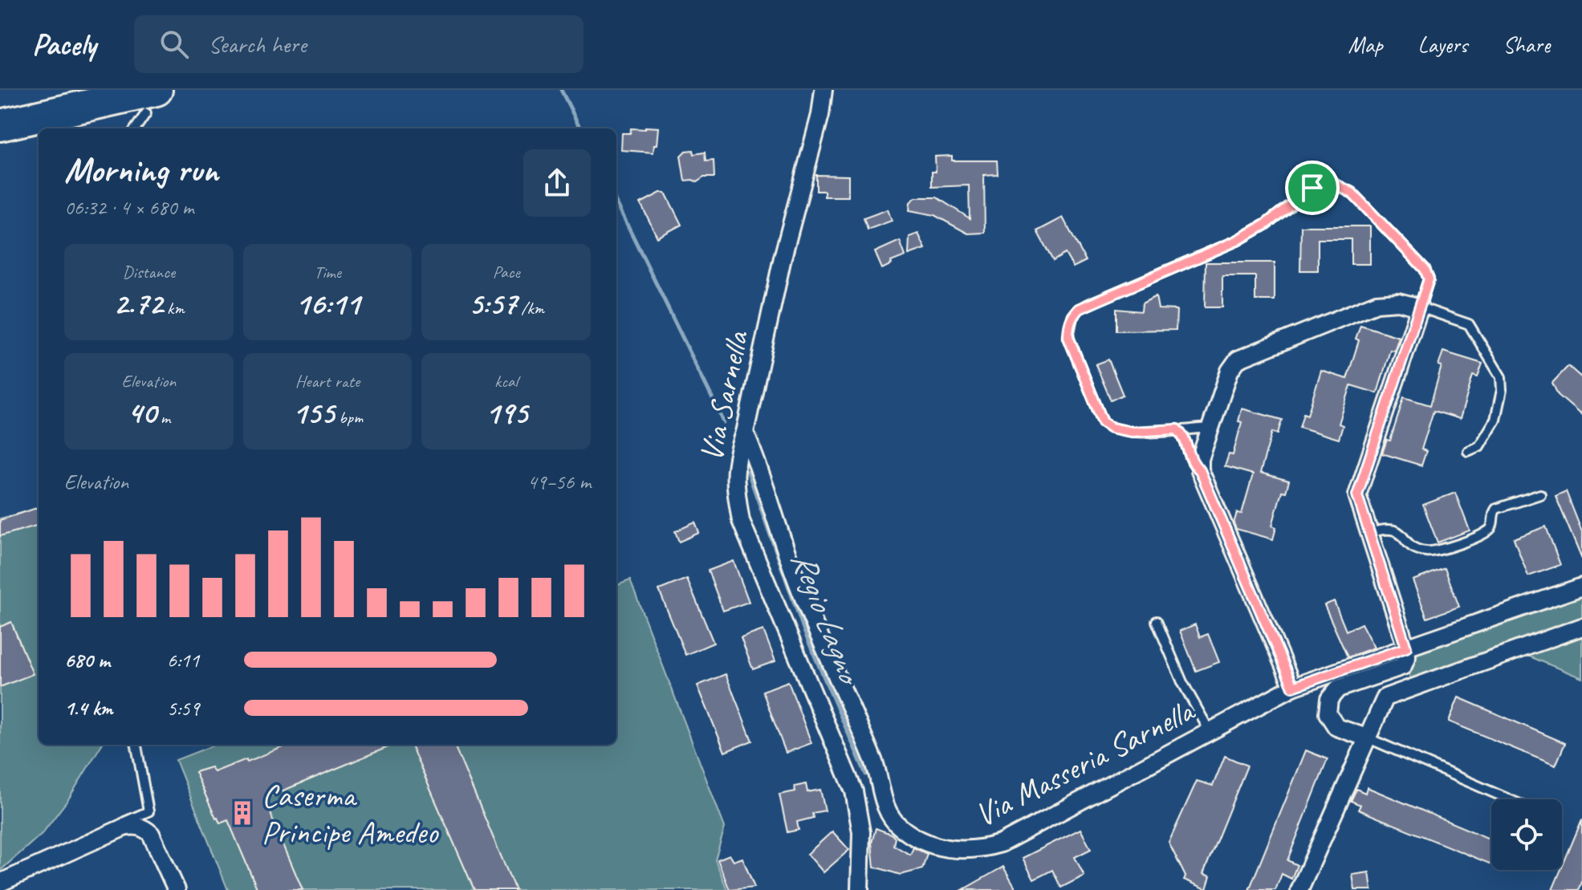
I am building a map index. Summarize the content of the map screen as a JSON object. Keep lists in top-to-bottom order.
{
  "streets": {
    "street": ["Via Sarnella", "Via Masseria Sarnella"]
  },
  "crossings": [
    ["Via Sarnella", "Via Masseria Sarnella"]
  ],
  "water": ["Regio Lagno"],
  "places": {
    "building": ["Caserma Principe Amedeo"]
  },
  "page": {
    "header": "Pacely",
    "search": "Search here",
    "nav": ["Map", "Layers", "Share"],
    "heading": ["Morning run", "06:32 · 4 × 680 m"],
    "stats": [
      ["Distance", "2.72 km"],
      ["Time", "16:11"],
      ["Pace", "5:57 /km"],
      ["Elevation", "40 m"],
      ["Heart rate", "155 bpm"],
      ["kcal", "195"]
    ],
    "chart": ["Elevation", "49–56 m"],
    "list": [
      {
        "name": "680 m",
        "note": "6:11"
      },
      {
        "name": "1.4 km",
        "note": "5:59"
      }
    ]
  }
}
